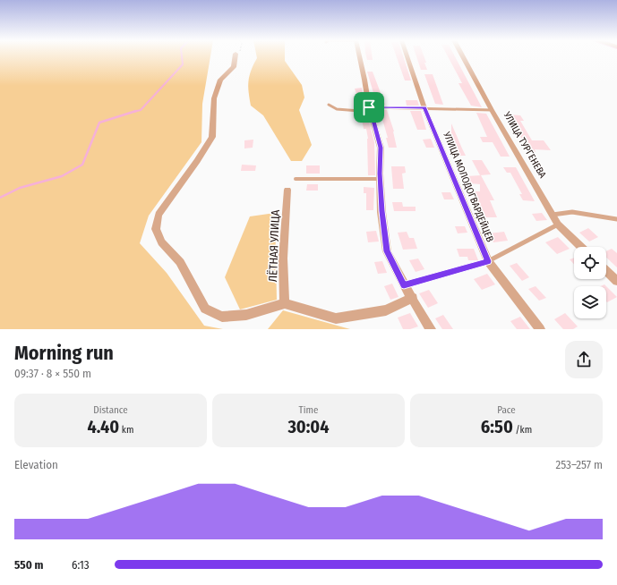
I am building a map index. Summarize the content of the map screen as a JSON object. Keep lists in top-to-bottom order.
{
  "streets": {
    "street": ["УЛИЦА ТУРГЕНЕВА", "УЛИЦА МОЛОДОГВАРДЕЙЦЕВ", "ЛЁТНАЯ УЛИЦА"]
  },
  "page": {
    "heading": ["Morning run", "09:37 · 8 × 550 m"],
    "stats": [
      ["Distance", "4.40 km"],
      ["Time", "30:04"],
      ["Pace", "6:50 /km"]
    ],
    "chart": ["Elevation", "253–257 m"],
    "list": [
      {
        "name": "550 m",
        "note": "6:13"
      }
    ]
  }
}
